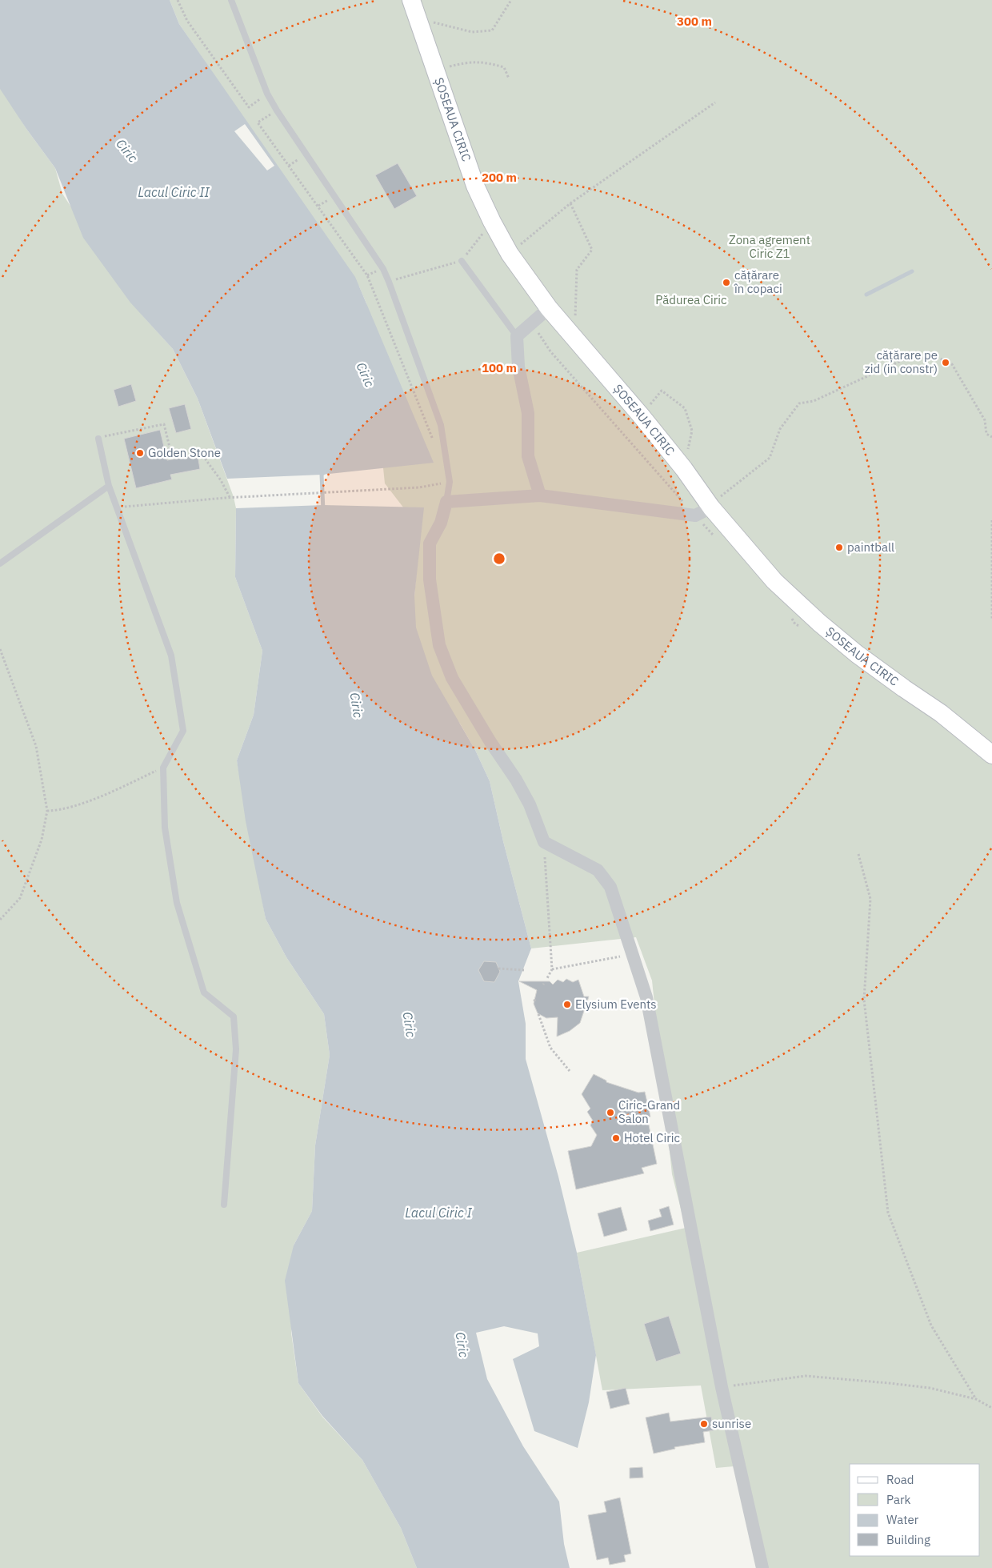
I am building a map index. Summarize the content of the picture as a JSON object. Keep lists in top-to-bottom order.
{
  "streets": {
    "main road": ["ȘOSEAUA CIRIC"]
  },
  "water": ["Ciric", "Lacul Ciric II", "Lacul Ciric I"],
  "parks": ["Zona agrement Ciric Z1", "Pădurea Ciric"],
  "places": [
    "cățărare în copaci",
    "cățărare pe zid (in constr)",
    "Golden Stone",
    "paintball",
    "Elysium Events",
    "Ciric-Grand Salon",
    "Hotel Ciric",
    "sunrise"
  ],
  "legend": [
    "Road",
    "Park",
    "Water",
    "Building"
  ],
  "rings": ["300 m", "200 m", "100 m"]
}
